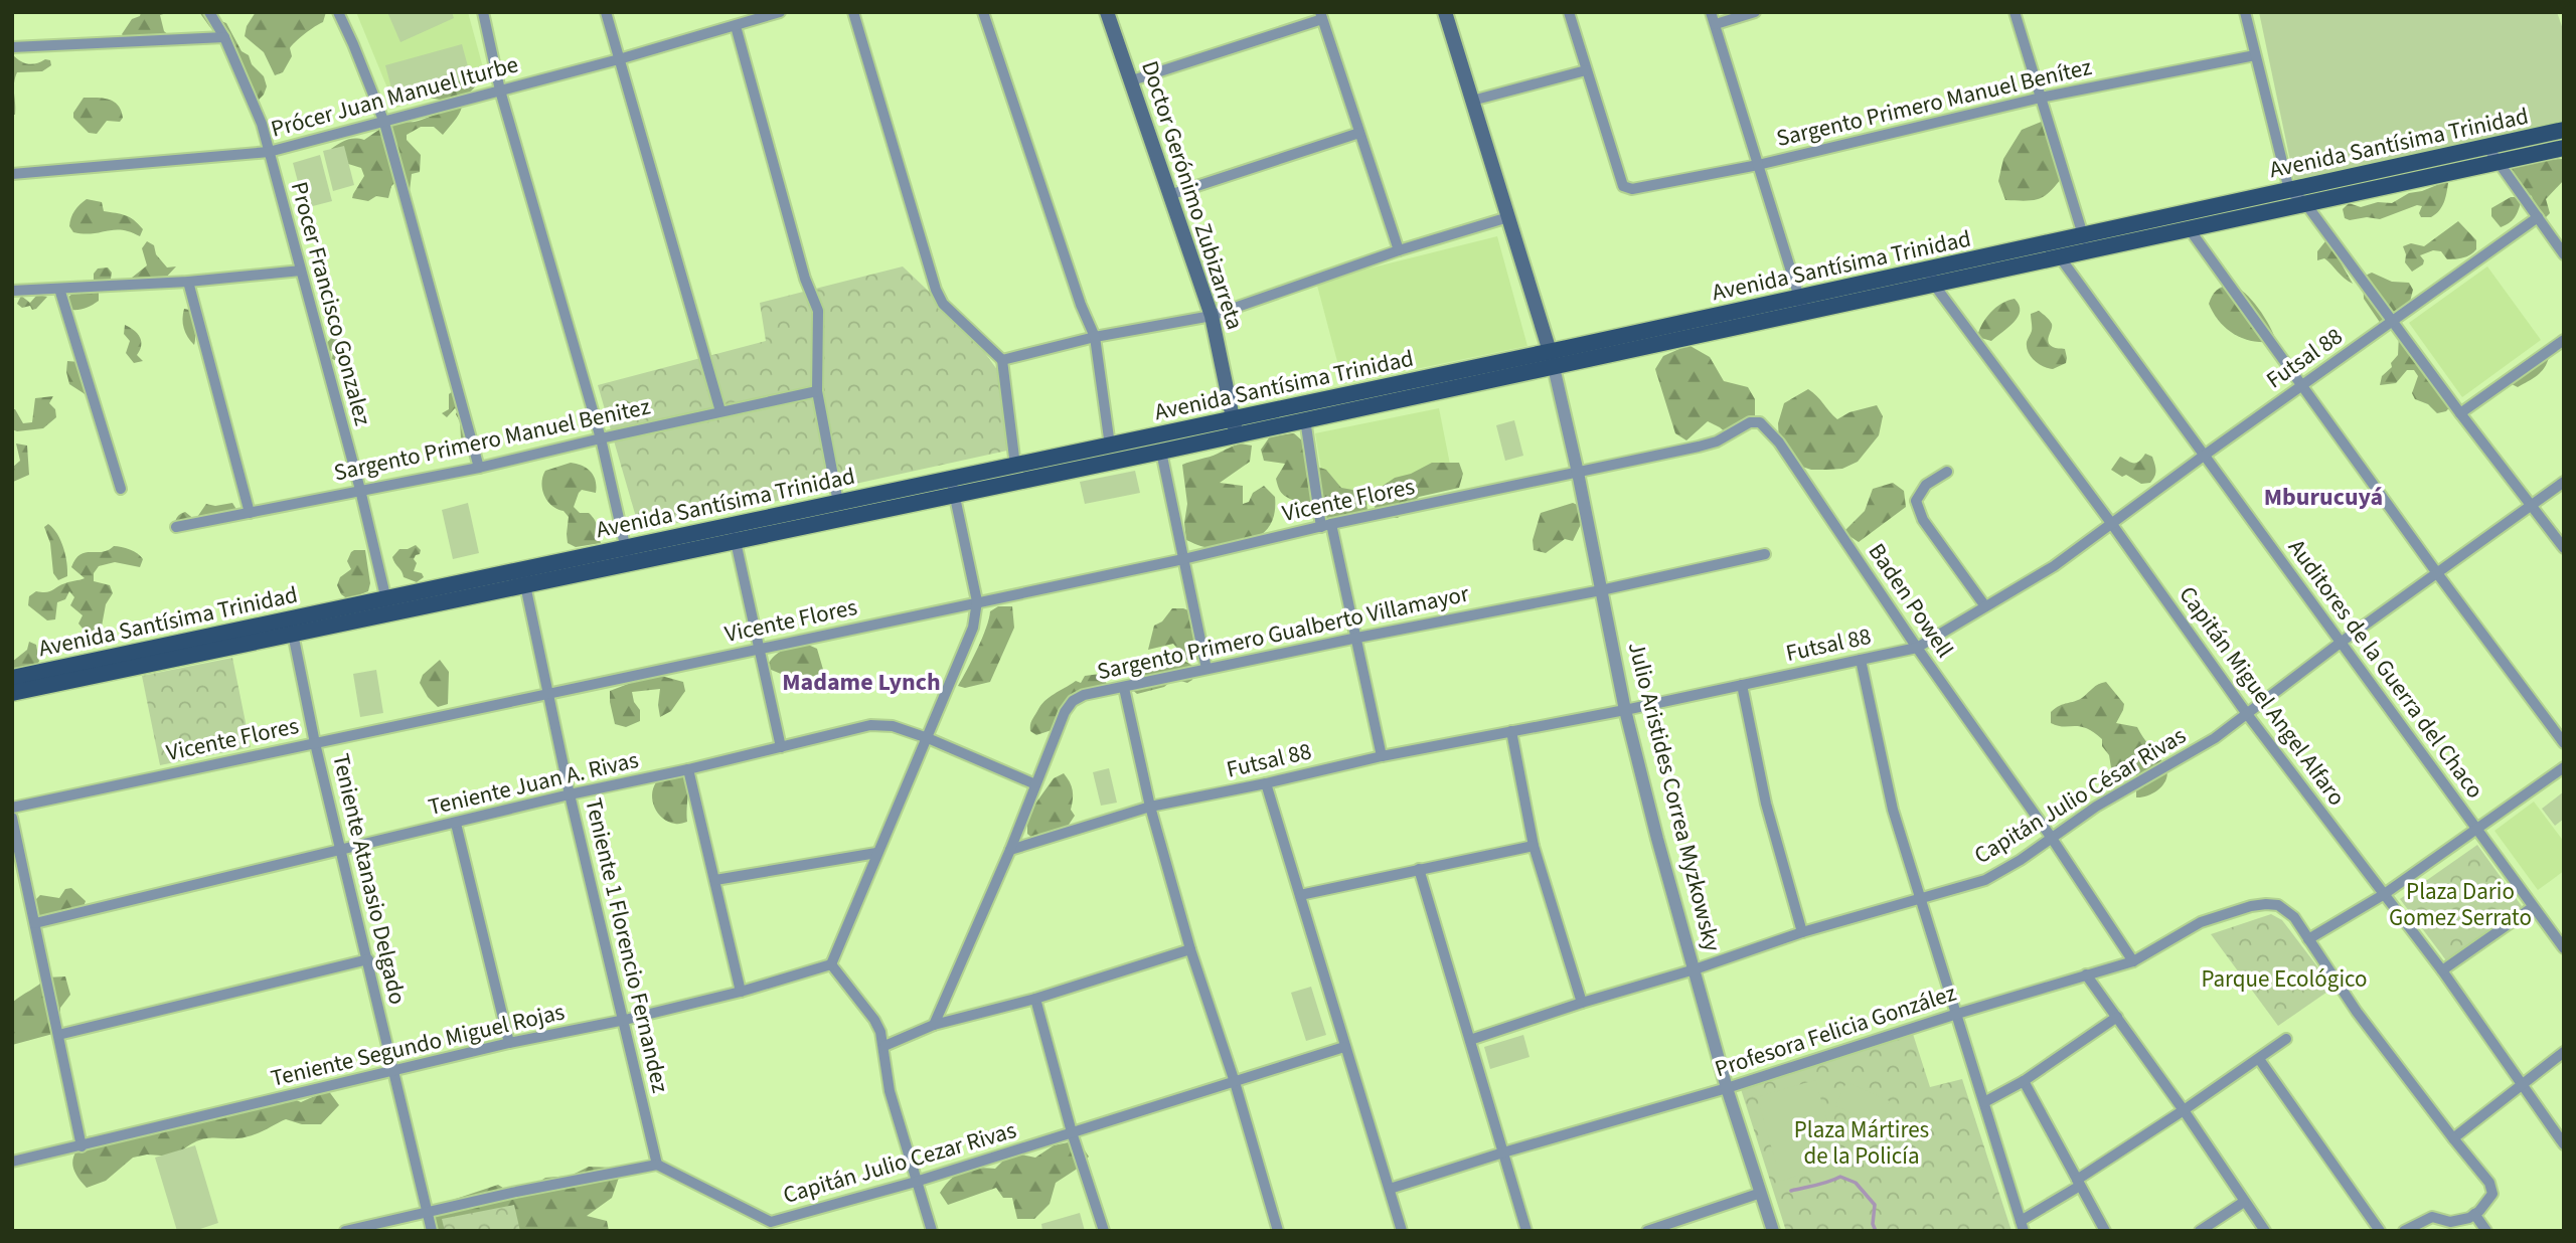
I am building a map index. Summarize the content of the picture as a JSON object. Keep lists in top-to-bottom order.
{
  "streets": {
    "main road": ["Avenida Santísima Trinidad", "Doctor Gerónimo Zubizarreta", "Julio Aristides Correa Myzkowsky"],
    "street": [
      "Prócer Juan Manuel Iturbe",
      "Sargento Primero Manuel Benítez",
      "Procer Francisco Gonzalez",
      "Futsal 88",
      "Sargento Primero Manuel Benitez",
      "Vicente Flores",
      "Baden Powell",
      "Sargento Primero Gualberto Villamayor",
      "Auditores de la Guerra del Chaco",
      "Capitán Miguel Angel Alfaro",
      "Teniente Juan A. Rivas",
      "Capitán Julio César Rivas",
      "Teniente Atanasio Delgado",
      "Teniente 1 Florencio Fernandez",
      "Profesora Felicia González",
      "Teniente Segundo Miguel Rojas",
      "Capitán Julio Cezar Rivas"
    ]
  },
  "crossings": [
    ["Prócer Juan Manuel Iturbe", "Procer Francisco Gonzalez"],
    ["Avenida Santísima Trinidad", "Doctor Gerónimo Zubizarreta"],
    ["Avenida Santísima Trinidad", "Procer Francisco Gonzalez"],
    ["Avenida Santísima Trinidad", "Auditores de la Guerra del Chaco"],
    ["Avenida Santísima Trinidad", "Capitán Miguel Angel Alfaro"],
    ["Avenida Santísima Trinidad", "Julio Aristides Correa Myzkowsky"],
    ["Avenida Santísima Trinidad", "Teniente Atanasio Delgado"],
    ["Avenida Santísima Trinidad", "Teniente 1 Florencio Fernandez"],
    ["Procer Francisco Gonzalez", "Sargento Primero Manuel Benitez"],
    ["Futsal 88", "Baden Powell"],
    ["Futsal 88", "Sargento Primero Gualberto Villamayor"],
    ["Futsal 88", "Auditores de la Guerra del Chaco"],
    ["Futsal 88", "Capitán Miguel Angel Alfaro"],
    ["Futsal 88", "Julio Aristides Correa Myzkowsky"],
    ["Vicente Flores", "Baden Powell"],
    ["Vicente Flores", "Julio Aristides Correa Myzkowsky"],
    ["Vicente Flores", "Teniente Atanasio Delgado"],
    ["Vicente Flores", "Teniente 1 Florencio Fernandez"],
    ["Baden Powell", "Capitán Julio César Rivas"],
    ["Baden Powell", "Julio Aristides Correa Myzkowsky"],
    ["Baden Powell", "Profesora Felicia González"],
    ["Sargento Primero Gualberto Villamayor", "Teniente Juan A. Rivas"],
    ["Sargento Primero Gualberto Villamayor", "Julio Aristides Correa Myzkowsky"],
    ["Auditores de la Guerra del Chaco", "Capitán Julio César Rivas"],
    ["Capitán Miguel Angel Alfaro", "Capitán Julio César Rivas"],
    ["Teniente Juan A. Rivas", "Teniente Atanasio Delgado"],
    ["Teniente Juan A. Rivas", "Teniente 1 Florencio Fernandez"],
    ["Capitán Julio César Rivas", "Julio Aristides Correa Myzkowsky"],
    ["Julio Aristides Correa Myzkowsky", "Profesora Felicia González"],
    ["Teniente Atanasio Delgado", "Teniente Segundo Miguel Rojas"],
    ["Teniente 1 Florencio Fernandez", "Teniente Segundo Miguel Rojas"],
    ["Teniente 1 Florencio Fernandez", "Capitán Julio Cezar Rivas"]
  ],
  "districts": ["Mburucuyá", "Madame Lynch"],
  "parks": ["Plaza Dario Gomez Serrato", "Parque Ecológico", "Plaza Mártires de la Policía"]
}
